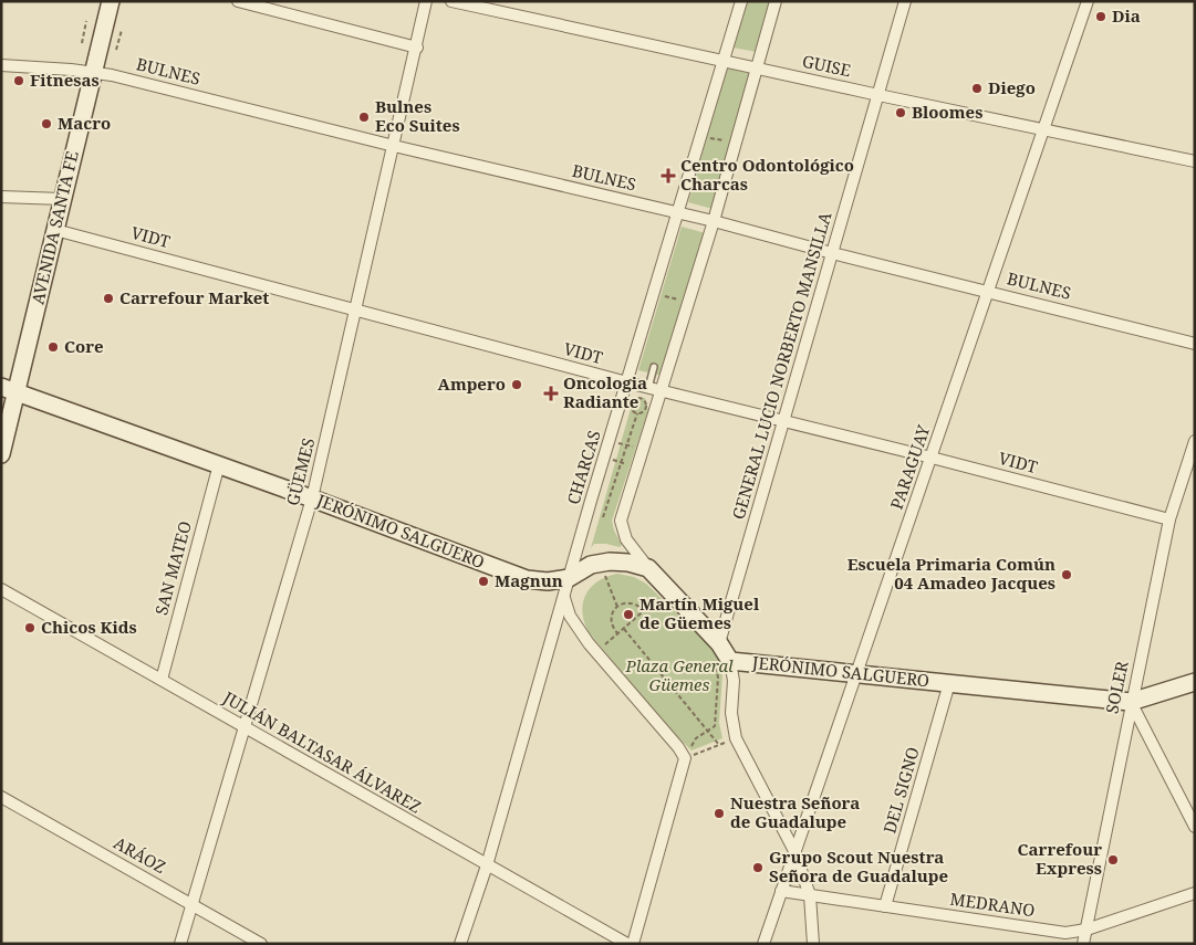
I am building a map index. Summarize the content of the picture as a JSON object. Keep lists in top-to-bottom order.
{
  "streets": {
    "street": [
      "GUISE",
      "BULNES",
      "AVENIDA SANTA FE",
      "VIDT",
      "GENERAL LUCIO NORBERTO MANSILLA",
      "CHARCAS",
      "PARAGUAY",
      "GÜEMES",
      "JERÓNIMO SALGUERO",
      "SAN MATEO",
      "SOLER",
      "JULIÁN BALTASAR ÁLVAREZ",
      "DEL SIGNO",
      "ARÁOZ",
      "MEDRANO"
    ]
  },
  "crossings": [
    ["GUISE", "GENERAL LUCIO NORBERTO MANSILLA"],
    ["GUISE", "CHARCAS"],
    ["GUISE", "PARAGUAY"],
    ["BULNES", "AVENIDA SANTA FE"],
    ["BULNES", "GENERAL LUCIO NORBERTO MANSILLA"],
    ["BULNES", "CHARCAS"],
    ["BULNES", "PARAGUAY"],
    ["BULNES", "GÜEMES"],
    ["AVENIDA SANTA FE", "VIDT"],
    ["AVENIDA SANTA FE", "JERÓNIMO SALGUERO"],
    ["VIDT", "GENERAL LUCIO NORBERTO MANSILLA"],
    ["VIDT", "CHARCAS"],
    ["VIDT", "PARAGUAY"],
    ["VIDT", "GÜEMES"],
    ["VIDT", "SOLER"],
    ["GENERAL LUCIO NORBERTO MANSILLA", "JERÓNIMO SALGUERO"],
    ["CHARCAS", "JERÓNIMO SALGUERO"],
    ["CHARCAS", "JULIÁN BALTASAR ÁLVAREZ"],
    ["PARAGUAY", "JERÓNIMO SALGUERO"],
    ["PARAGUAY", "MEDRANO"],
    ["GÜEMES", "JERÓNIMO SALGUERO"],
    ["GÜEMES", "JULIÁN BALTASAR ÁLVAREZ"],
    ["GÜEMES", "ARÁOZ"],
    ["JERÓNIMO SALGUERO", "SAN MATEO"],
    ["JERÓNIMO SALGUERO", "SOLER"],
    ["JERÓNIMO SALGUERO", "DEL SIGNO"],
    ["SAN MATEO", "JULIÁN BALTASAR ÁLVAREZ"],
    ["SOLER", "MEDRANO"],
    ["DEL SIGNO", "MEDRANO"]
  ],
  "parks": ["Plaza General Güemes"],
  "places": {
    "other": [
      "Dia",
      "Fitnesas",
      "Diego",
      "Bloomes",
      "Bulnes Eco Suites",
      "Macro",
      "Carrefour Market",
      "Core",
      "Ampero",
      "Escuela Primaria Común 04 Amadeo Jacques",
      "Magnun",
      "Martín Miguel de Güemes",
      "Chicos Kids",
      "Nuestra Señora de Guadalupe",
      "Carrefour Express",
      "Grupo Scout Nuestra Señora de Guadalupe"
    ],
    "health": ["Centro Odontológico Charcas", "Oncologia Radiante"]
  }
}
